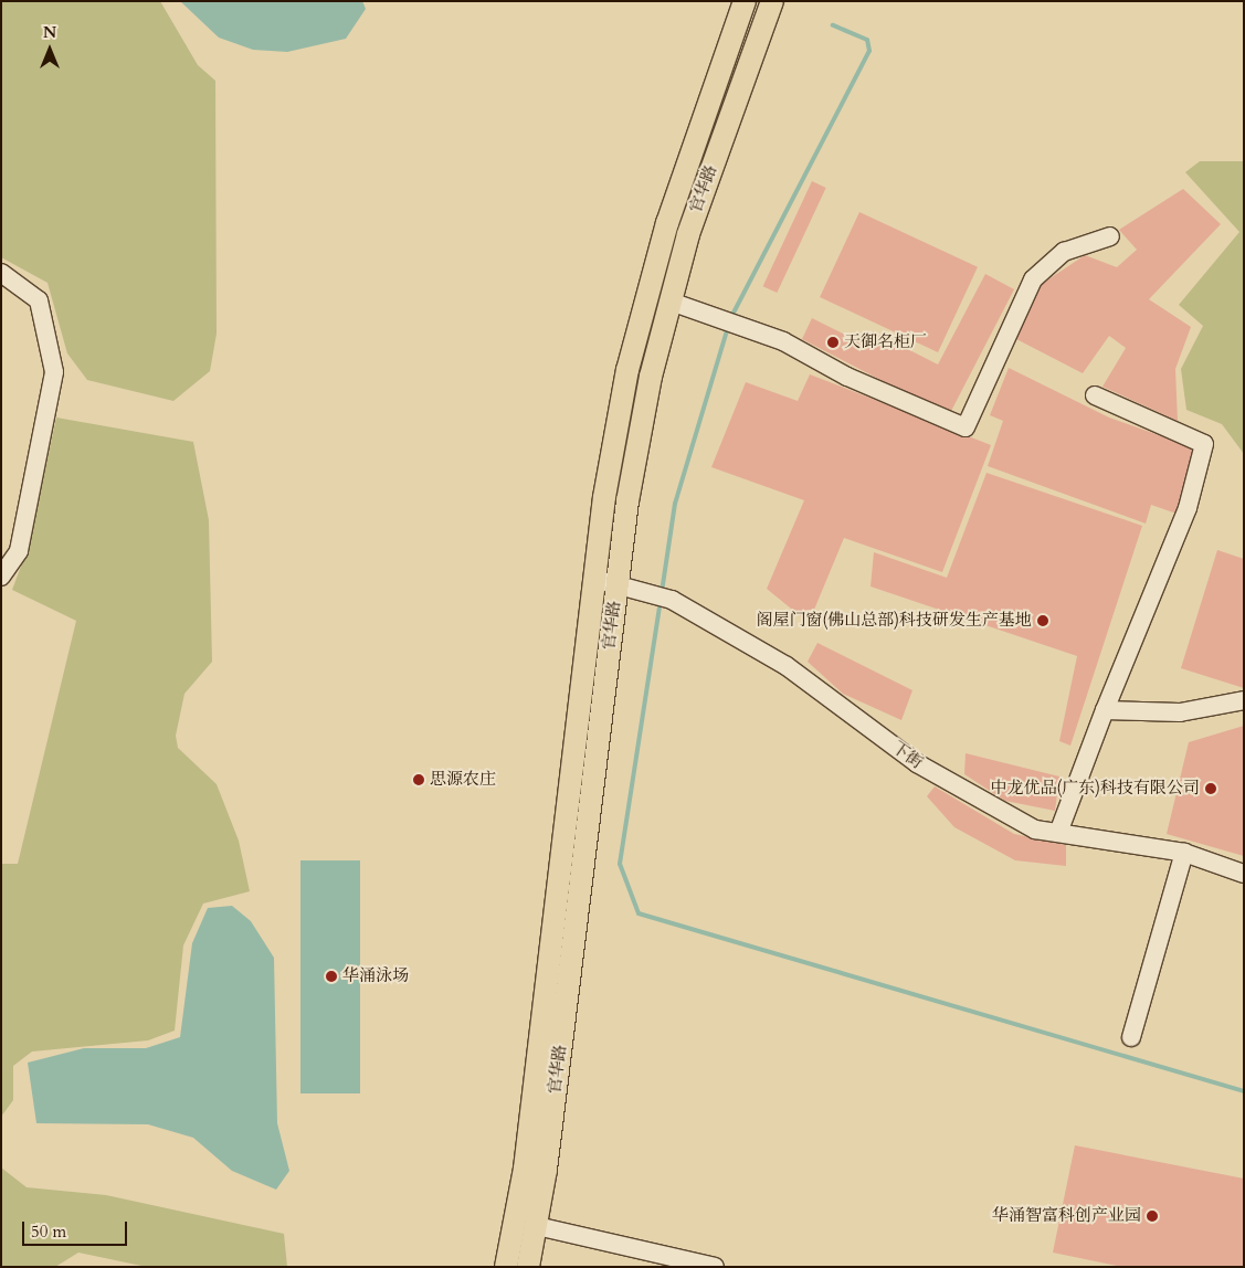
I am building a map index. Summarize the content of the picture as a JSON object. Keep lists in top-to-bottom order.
{
  "streets": {
    "main road": ["官华路"],
    "street": ["下街"]
  },
  "crossings": [
    ["官华路", "下街"]
  ],
  "places": [
    "天御名柜厂",
    "阁屋门窗(佛山总部)科技研发生产基地",
    "思源农庄",
    "中龙优品(广东)科技有限公司",
    "华涌泳场",
    "华涌智富科创产业园"
  ],
  "scale_bar": "50 m",
  "north": "top"
}
